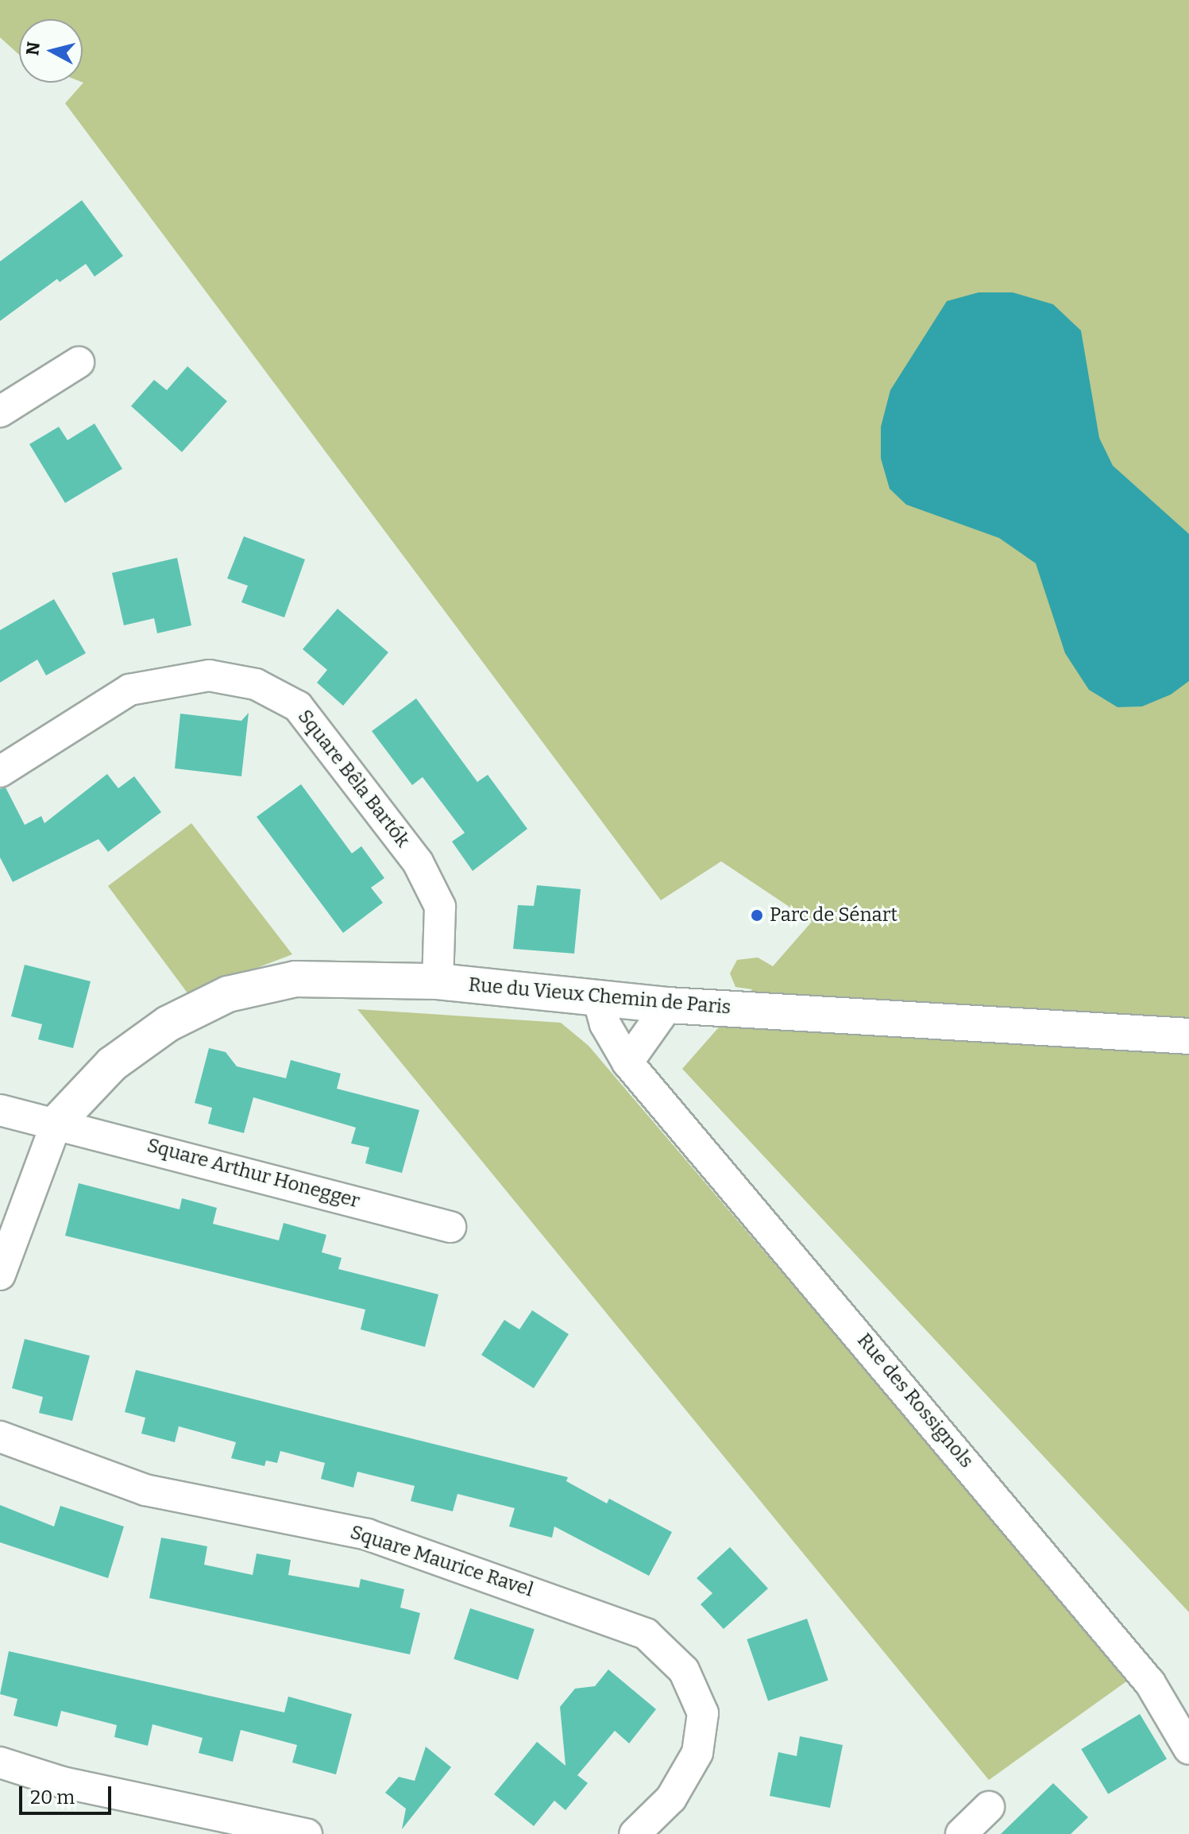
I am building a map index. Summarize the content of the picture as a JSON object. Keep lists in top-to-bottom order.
{
  "streets": {
    "street": [
      "Square Bêla Bartók",
      "Rue du Vieux Chemin de Paris",
      "Square Arthur Honegger",
      "Rue des Rossignols",
      "Square Maurice Ravel"
    ]
  },
  "crossings": [
    ["Square Bêla Bartók", "Rue du Vieux Chemin de Paris"],
    ["Rue du Vieux Chemin de Paris", "Square Arthur Honegger"],
    ["Rue du Vieux Chemin de Paris", "Rue des Rossignols"]
  ],
  "places": ["Parc de Sénart"],
  "scale_bar": "20 m",
  "north": "left"
}
